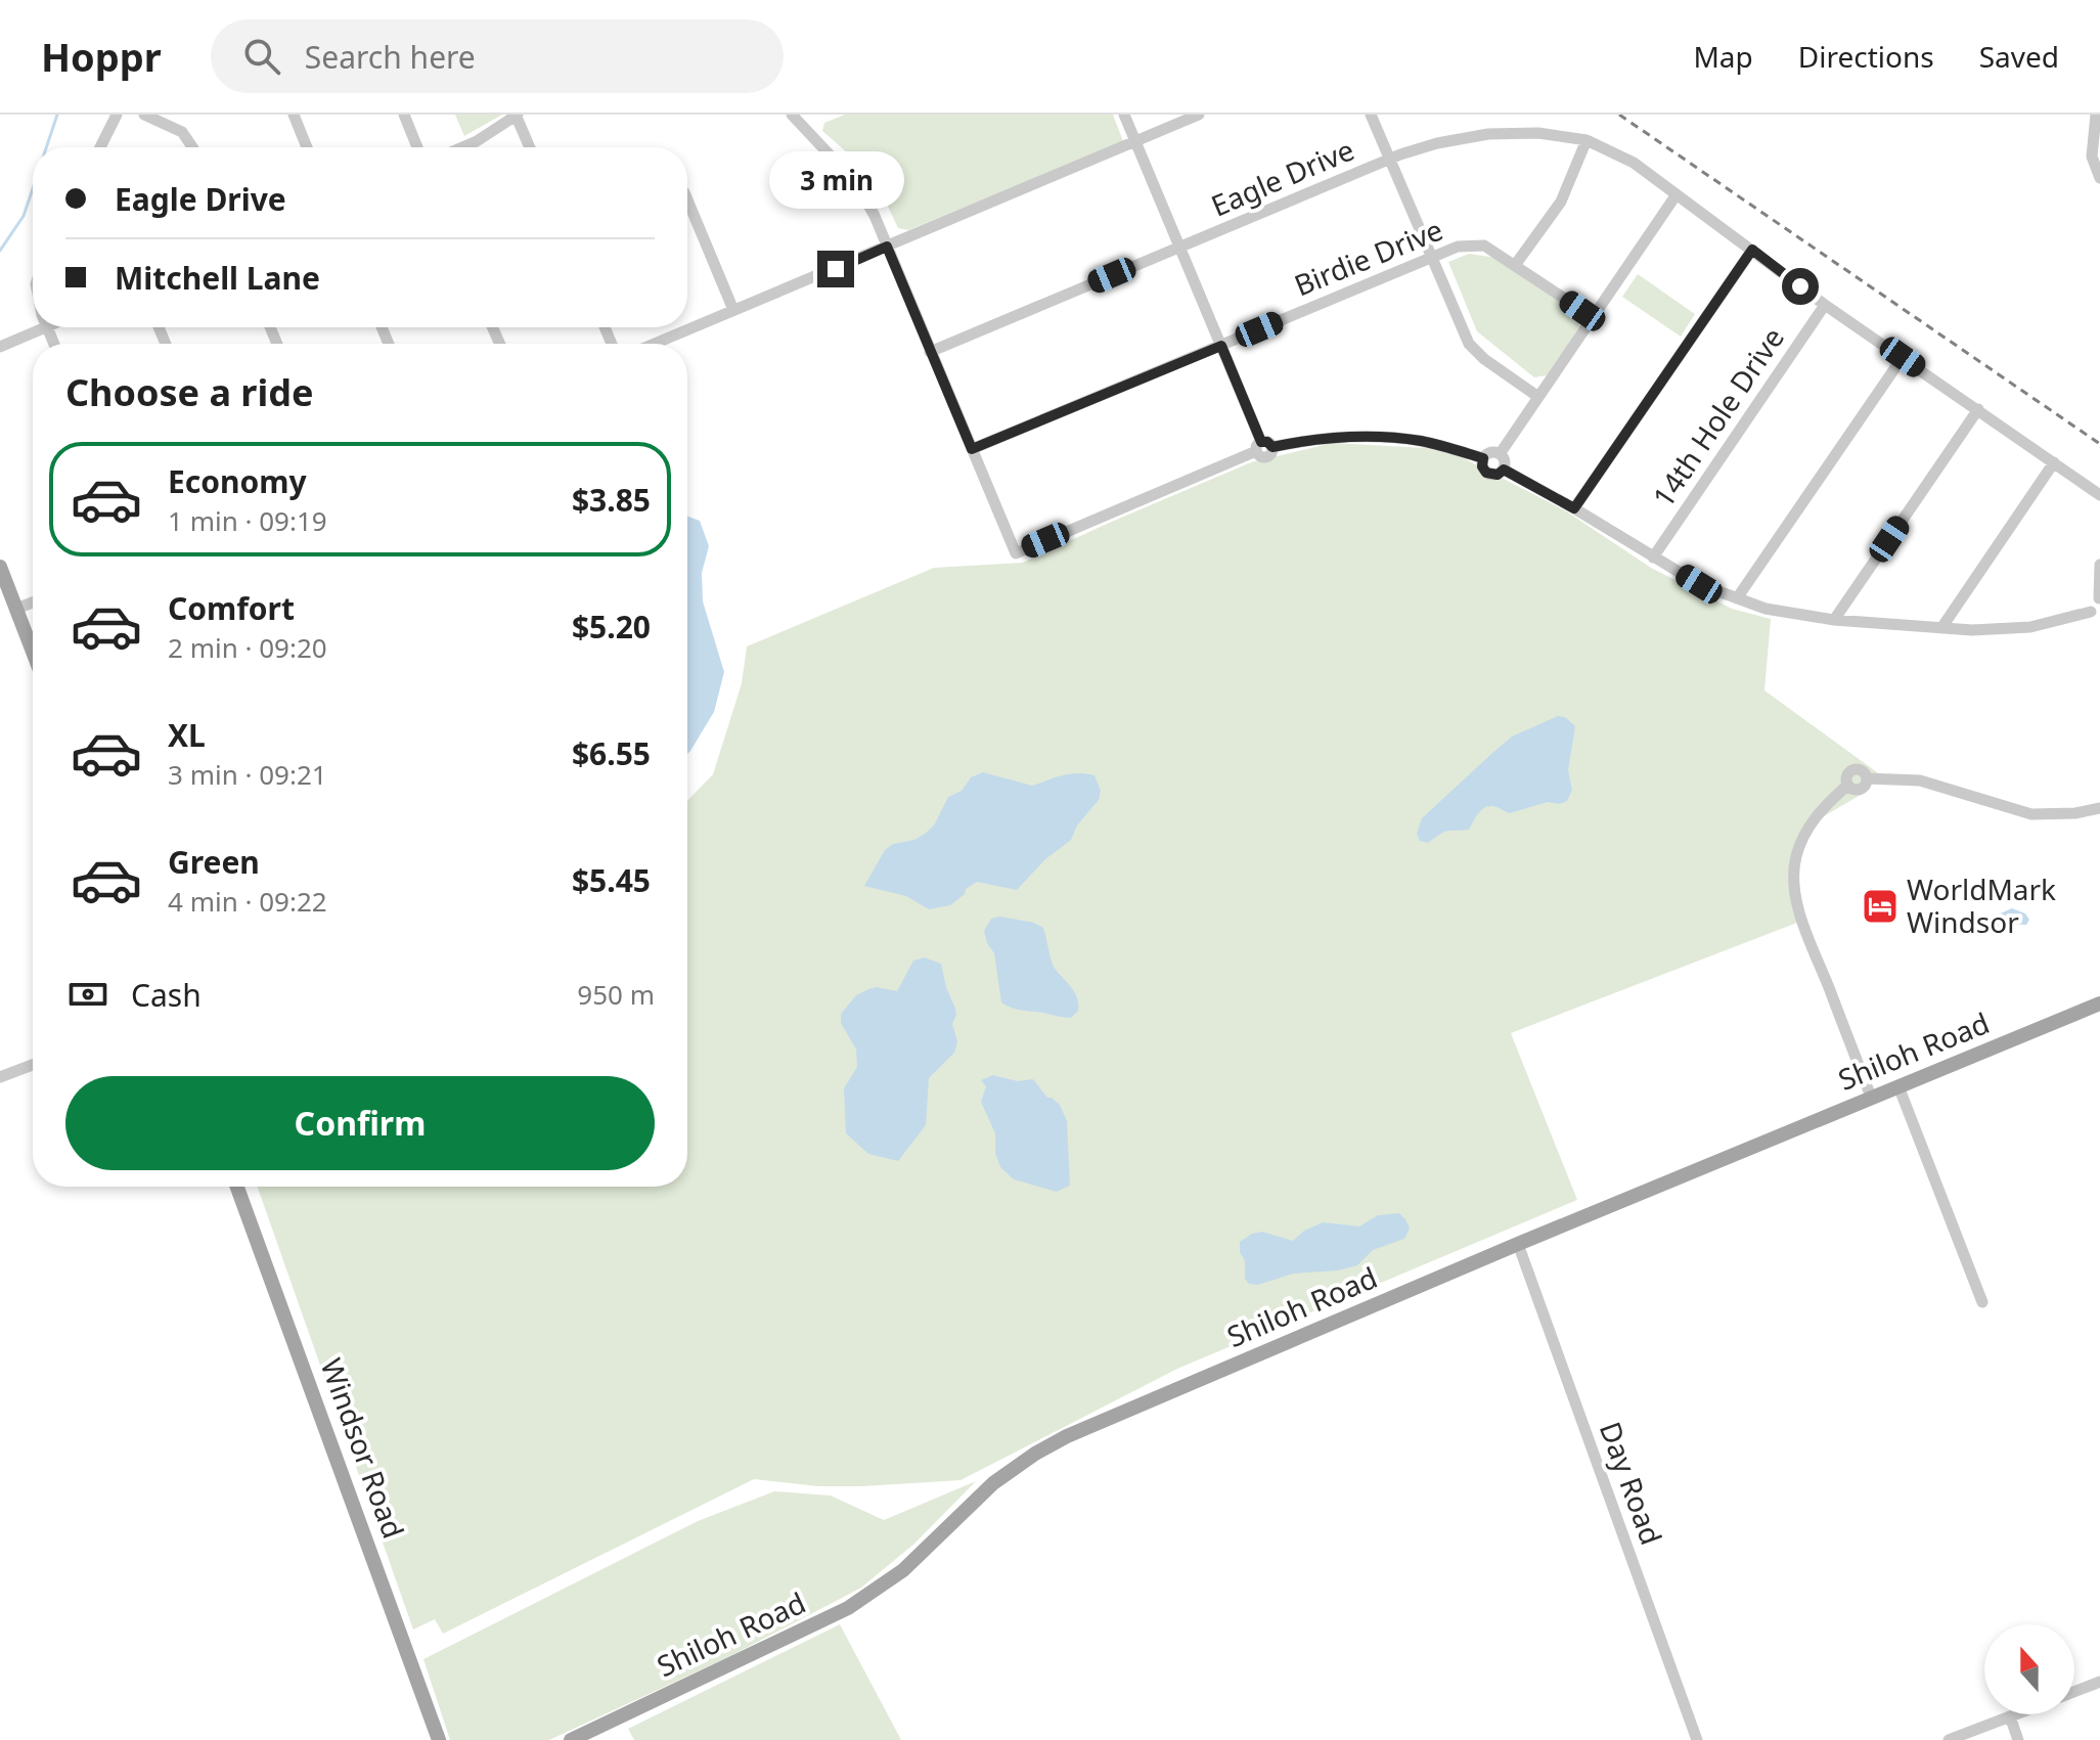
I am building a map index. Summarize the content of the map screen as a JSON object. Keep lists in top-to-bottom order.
{
  "streets": {
    "main road": ["Shiloh Road", "Windsor Road"],
    "street": [
      "Eagle Drive",
      "Birdie Drive",
      "14th Hole Drive",
      "Day Road"
    ]
  },
  "crossings": [
    ["Eagle Drive", "14th Hole Drive"],
    ["Shiloh Road", "Day Road"]
  ],
  "places": {
    "hotel": ["WorldMark Windsor"]
  },
  "north": "top",
  "page": {
    "header": "Hoppr",
    "search": "Search here",
    "nav": ["Map", "Directions", "Saved"],
    "banner": ["Eagle Drive", "Mitchell Lane"],
    "bubble": "3 min",
    "heading": "Choose a ride",
    "list": [
      {
        "name": "Economy",
        "note": "1 min · 09:19",
        "value": "$3.85"
      },
      {
        "name": "Comfort",
        "note": "2 min · 09:20",
        "value": "$5.20"
      },
      {
        "name": "XL",
        "note": "3 min · 09:21",
        "value": "$6.55"
      },
      {
        "name": "Green",
        "note": "4 min · 09:22",
        "value": "$5.45"
      }
    ],
    "pay": ["Cash", "950 m"],
    "buttons": "Confirm"
  }
}
